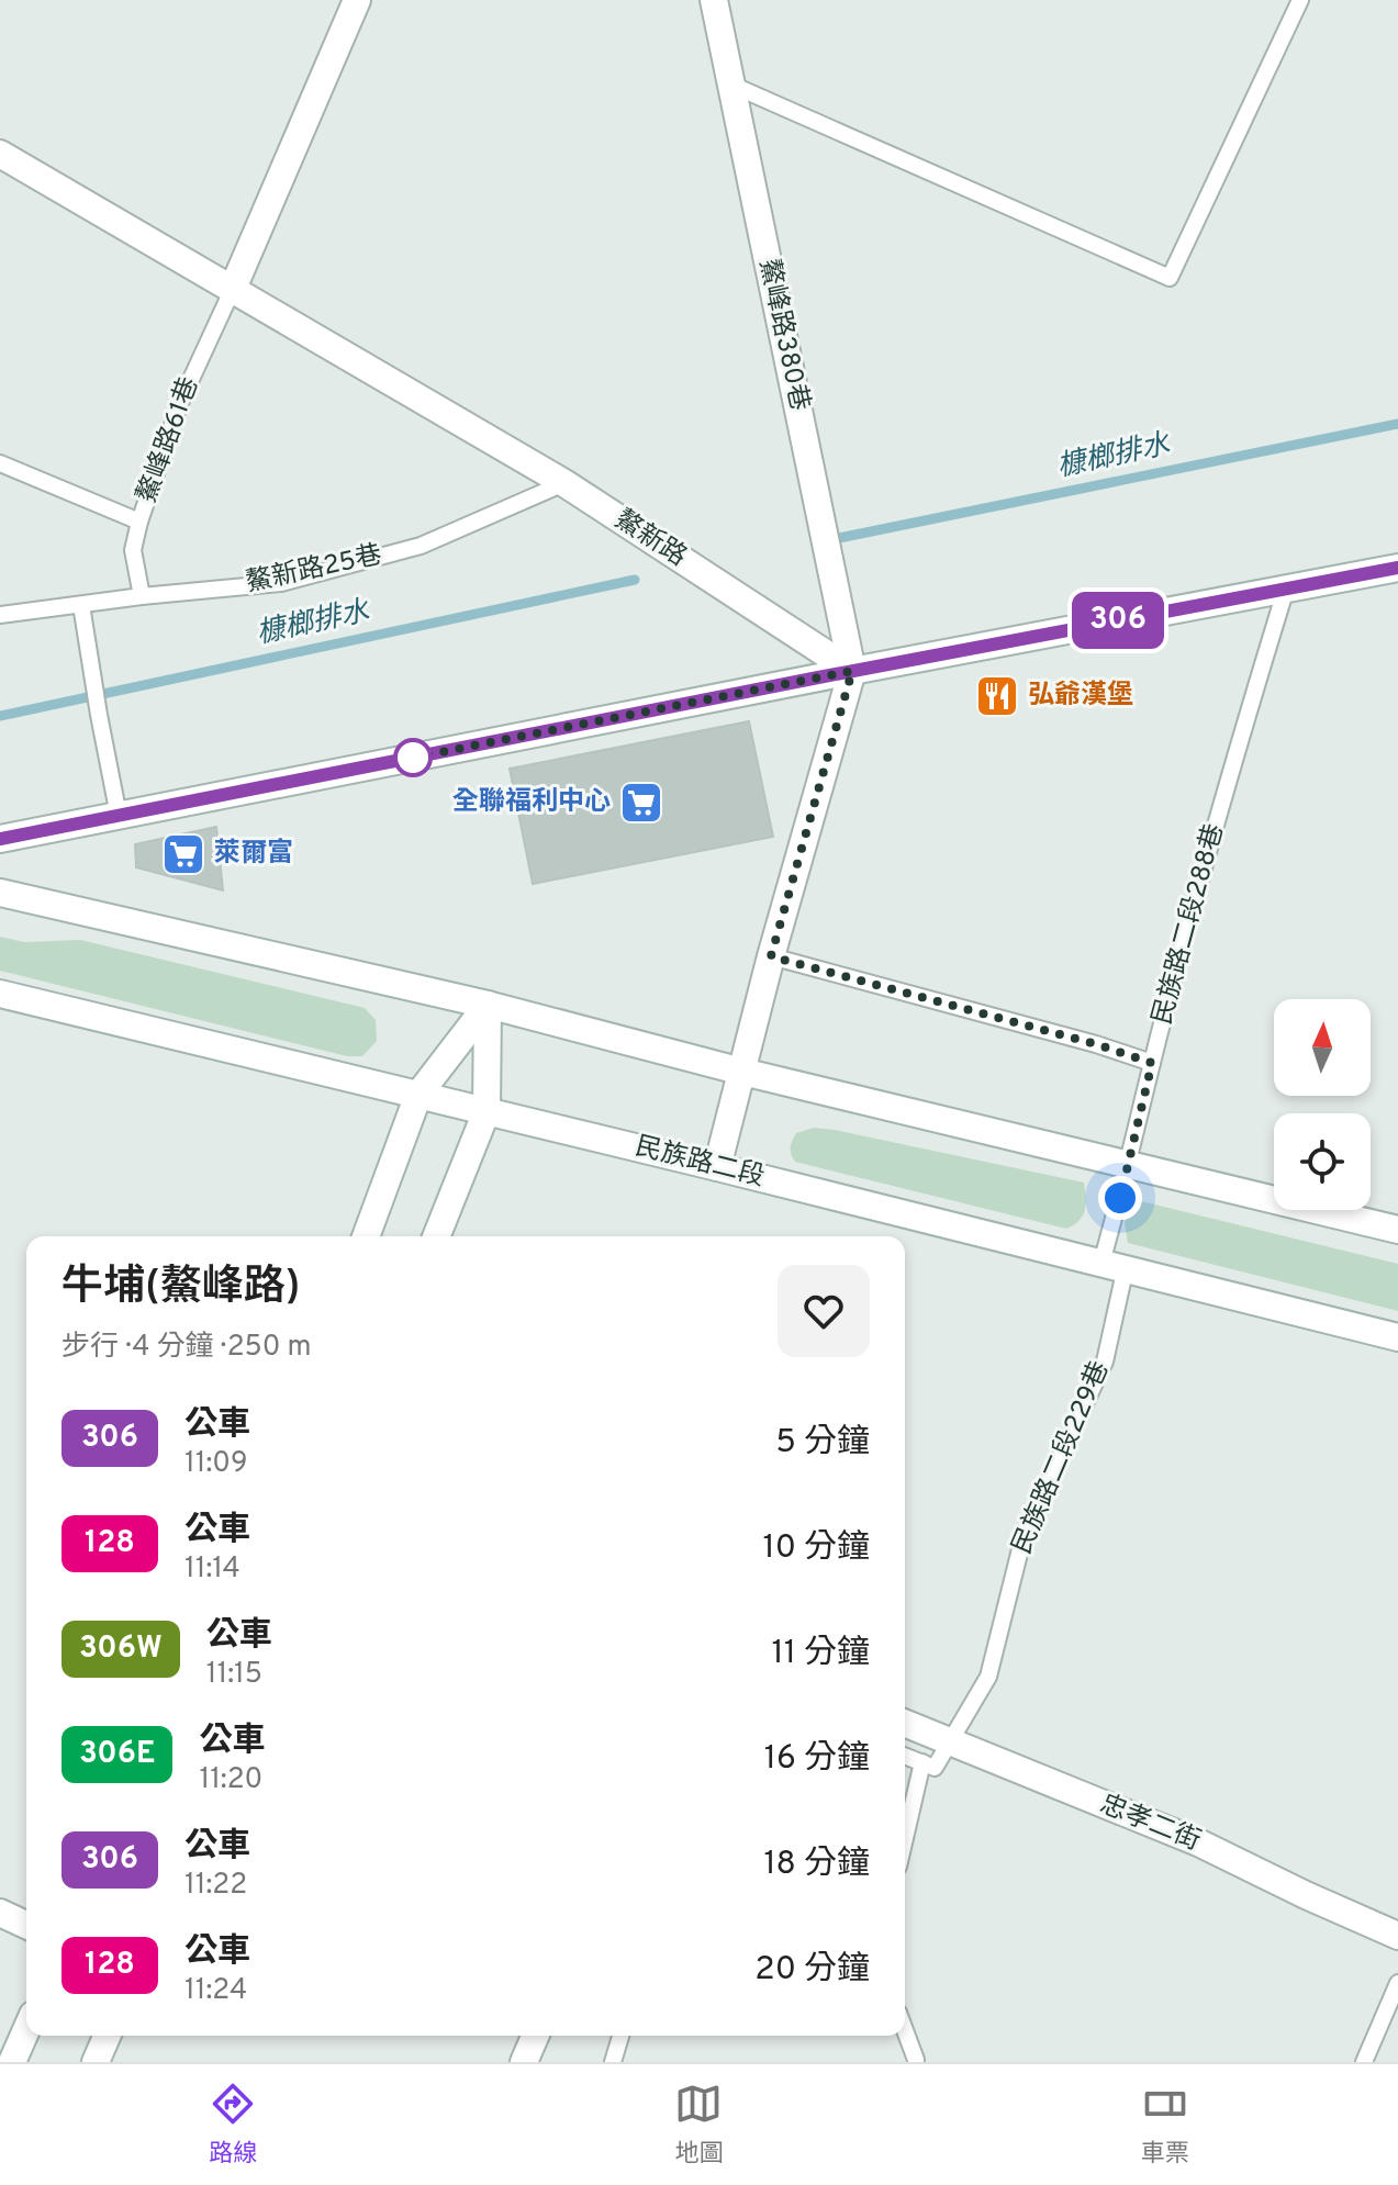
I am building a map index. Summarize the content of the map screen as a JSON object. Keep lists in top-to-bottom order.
{
  "streets": {
    "street": [
      "鰲峰路380巷",
      "鰲新路",
      "民族路二段",
      "忠孝二街"
    ],
    "lane": [
      "鰲峰路61巷",
      "鰲新路25巷",
      "民族路二段288巷",
      "民族路二段229巷"
    ]
  },
  "crossings": [
    ["鰲峰路380巷", "鰲新路"],
    ["鰲峰路61巷", "鰲新路"],
    ["鰲峰路61巷", "鰲新路25巷"],
    ["鰲新路", "鰲新路25巷"],
    ["民族路二段288巷", "民族路二段"],
    ["民族路二段288巷", "民族路二段229巷"],
    ["民族路二段", "民族路二段229巷"],
    ["民族路二段229巷", "忠孝二街"]
  ],
  "water": ["槺榔排水"],
  "places": {
    "restaurant": ["弘爺漢堡"],
    "supermarket": ["全聯福利中心", "萊爾富"]
  },
  "lines": ["bus line 306"],
  "north": "top",
  "page": {
    "on_map": "306",
    "heading": ["牛埔(鰲峰路)", "步行 · 4 分鐘 · 250 m"],
    "list": [
      {
        "mark": "306",
        "name": "公車",
        "note": "11:09",
        "value": "5 分鐘"
      },
      {
        "mark": "128",
        "name": "公車",
        "note": "11:14",
        "value": "10 分鐘"
      },
      {
        "mark": "306W",
        "name": "公車",
        "note": "11:15",
        "value": "11 分鐘"
      },
      {
        "mark": "306E",
        "name": "公車",
        "note": "11:20",
        "value": "16 分鐘"
      },
      {
        "mark": "306",
        "name": "公車",
        "note": "11:22",
        "value": "18 分鐘"
      },
      {
        "mark": "128",
        "name": "公車",
        "note": "11:24",
        "value": "20 分鐘"
      }
    ],
    "tabs": ["路線", "地圖", "車票"]
  }
}
